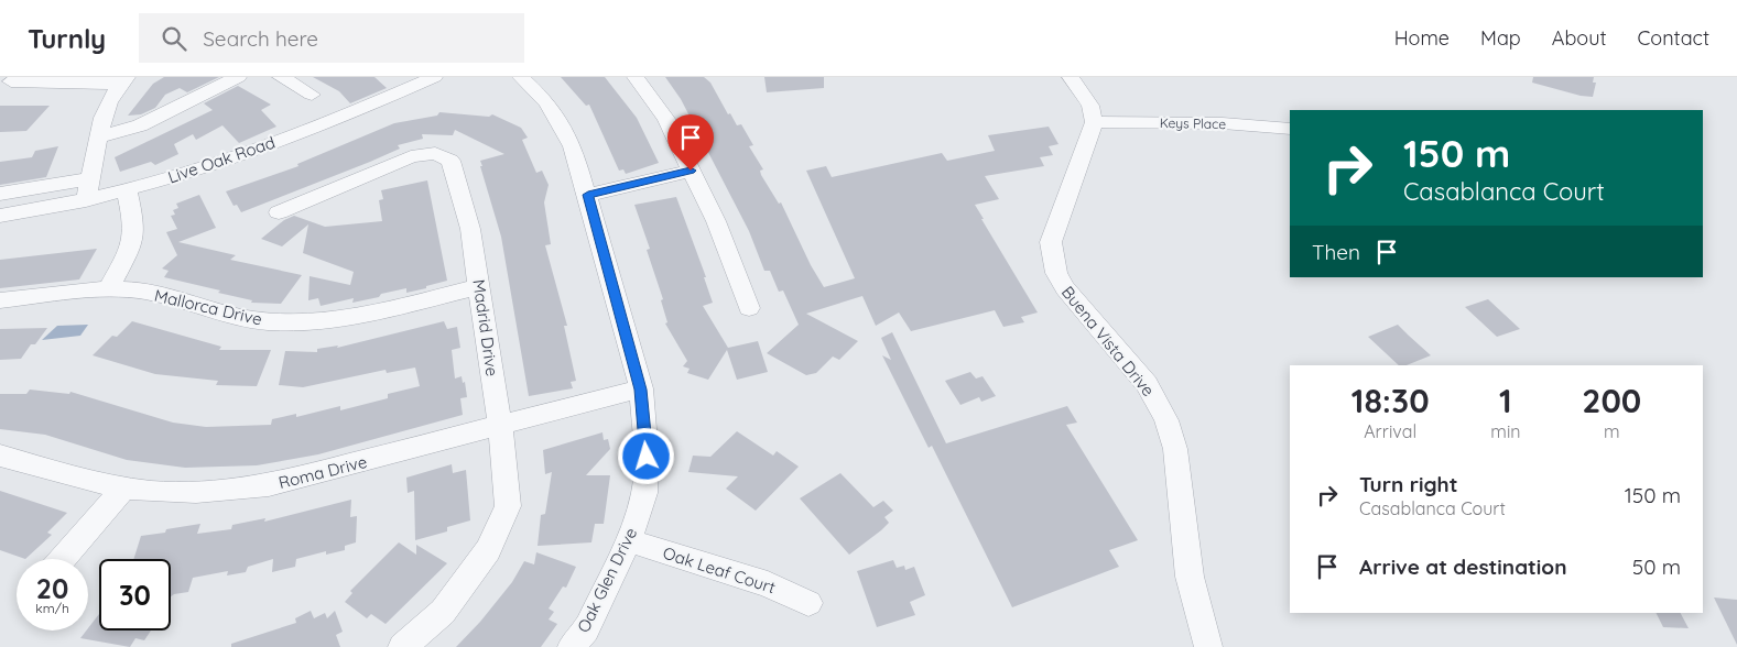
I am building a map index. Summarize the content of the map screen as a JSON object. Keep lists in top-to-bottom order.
{
  "streets": {
    "street": [
      "Keys Place",
      "Live Oak Road",
      "Mallorca Drive",
      "Madrid Drive",
      "Buena Vista Drive",
      "Roma Drive",
      "Oak Leaf Court",
      "Oak Glen Drive"
    ]
  },
  "crossings": [
    ["Keys Place", "Buena Vista Drive"],
    ["Mallorca Drive", "Madrid Drive"],
    ["Madrid Drive", "Roma Drive"],
    ["Roma Drive", "Oak Glen Drive"],
    ["Oak Leaf Court", "Oak Glen Drive"]
  ],
  "page": {
    "header": "Turnly",
    "search": "Search here",
    "nav": [
      "Home",
      "Map",
      "About",
      "Contact"
    ],
    "turn": ["150 m", "Casablanca Court"],
    "then": "Then",
    "eta": [
      "18:30",
      "Arrival",
      "1",
      "min",
      "200",
      "m"
    ],
    "list": [
      {
        "name": "Turn right",
        "note": "Casablanca Court",
        "value": "150 m"
      },
      {
        "name": "Arrive at destination",
        "value": "50 m"
      }
    ],
    "speed": "20 km/h",
    "limit": "30"
  }
}
